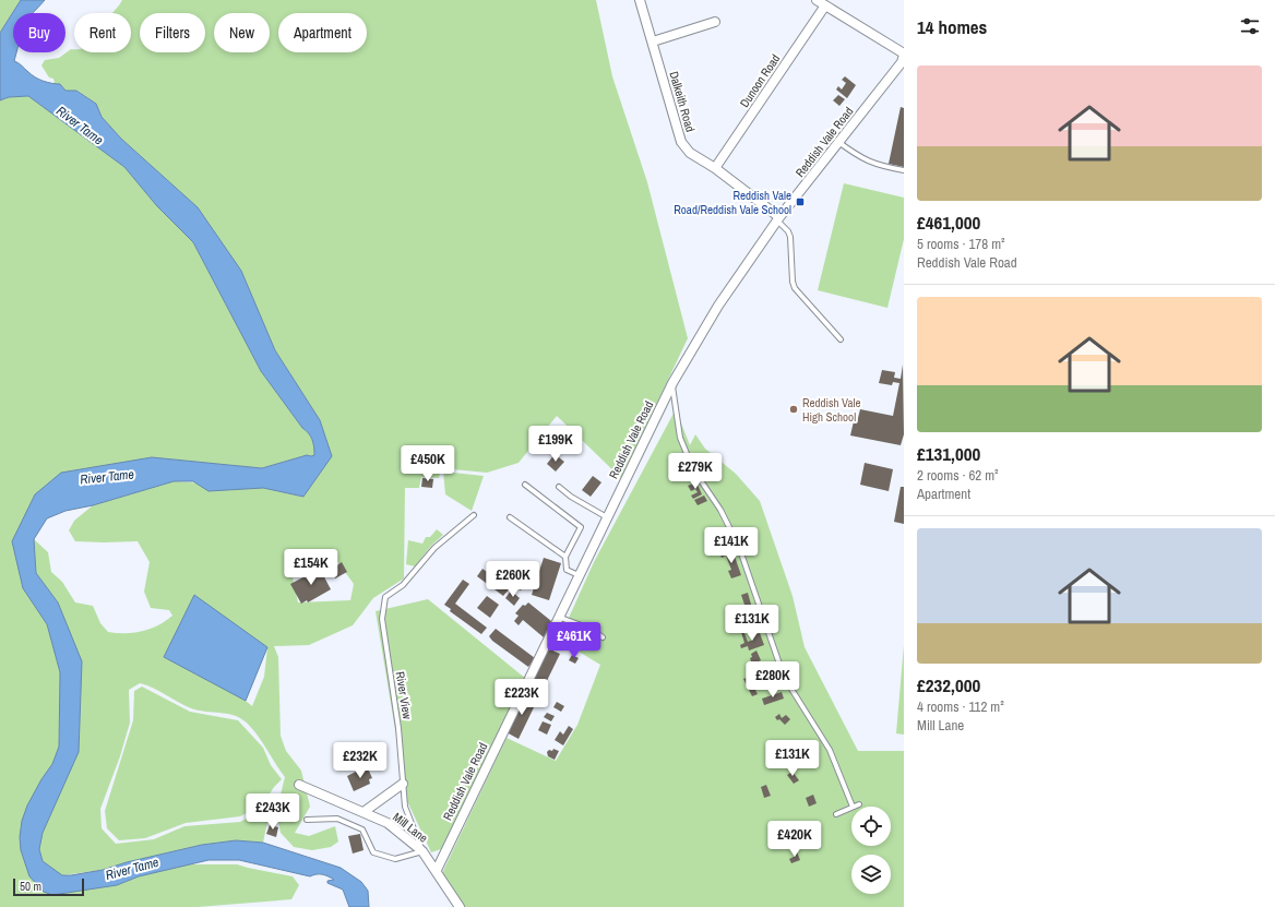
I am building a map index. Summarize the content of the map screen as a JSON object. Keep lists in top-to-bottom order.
{
  "streets": {
    "street": [
      "Dunoon Road",
      "Dalkeith Road",
      "Reddish Vale Road",
      "Mill Lane"
    ],
    "lane": ["River View"]
  },
  "crossings": [
    ["Dunoon Road", "Dalkeith Road"],
    ["Dalkeith Road", "Reddish Vale Road"],
    ["Reddish Vale Road", "Mill Lane"],
    ["River View", "Mill Lane"]
  ],
  "water": ["River Tame"],
  "places": {
    "transit": ["Reddish Vale Road/Reddish Vale School"],
    "other": ["Reddish Vale High School"]
  },
  "scale_bar": "50 m",
  "page": {
    "heading": "14 homes",
    "chip": [
      "Buy",
      "Rent",
      "Filters",
      "New",
      "Apartment"
    ],
    "list": [
      {
        "name": "£461,000",
        "note": "5 rooms · 178 m² · Reddish Vale Road"
      },
      {
        "name": "£131,000",
        "note": "2 rooms · 62 m² · Apartment"
      },
      {
        "name": "£232,000",
        "note": "4 rooms · 112 m² · Mill Lane"
      }
    ],
    "price": [
      "£199K",
      "£450K",
      "£279K",
      "£141K",
      "£154K",
      "£260K",
      "£131K",
      "£461K",
      "£280K",
      "£223K",
      "£131K",
      "£232K",
      "£243K",
      "£420K"
    ],
    "scale": "50 m"
  }
}
